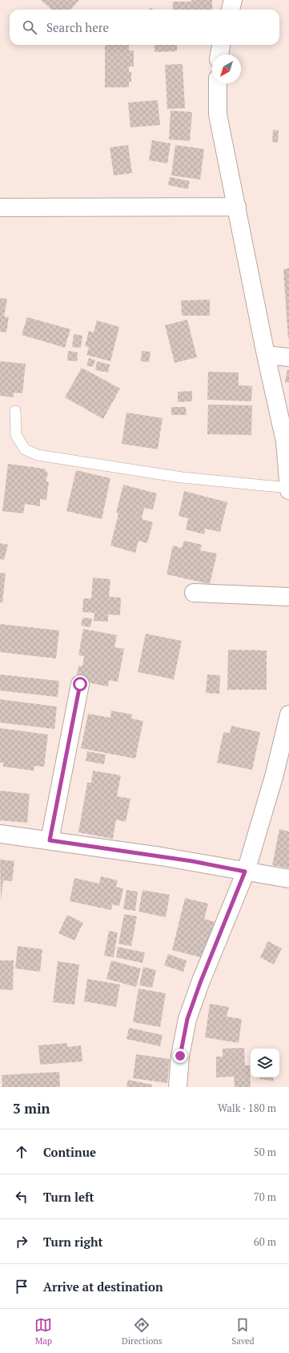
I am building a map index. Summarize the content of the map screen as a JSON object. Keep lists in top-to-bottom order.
{
  "north": "bottom left",
  "page": {
    "search": "Search here",
    "heading": ["3 min", "Walk · 180 m"],
    "list": [
      ["Continue", "50 m"],
      ["Turn left", "70 m"],
      ["Turn right", "60 m"],
      "Arrive at destination"
    ],
    "nav": ["Map", "Directions", "Saved"]
  }
}
